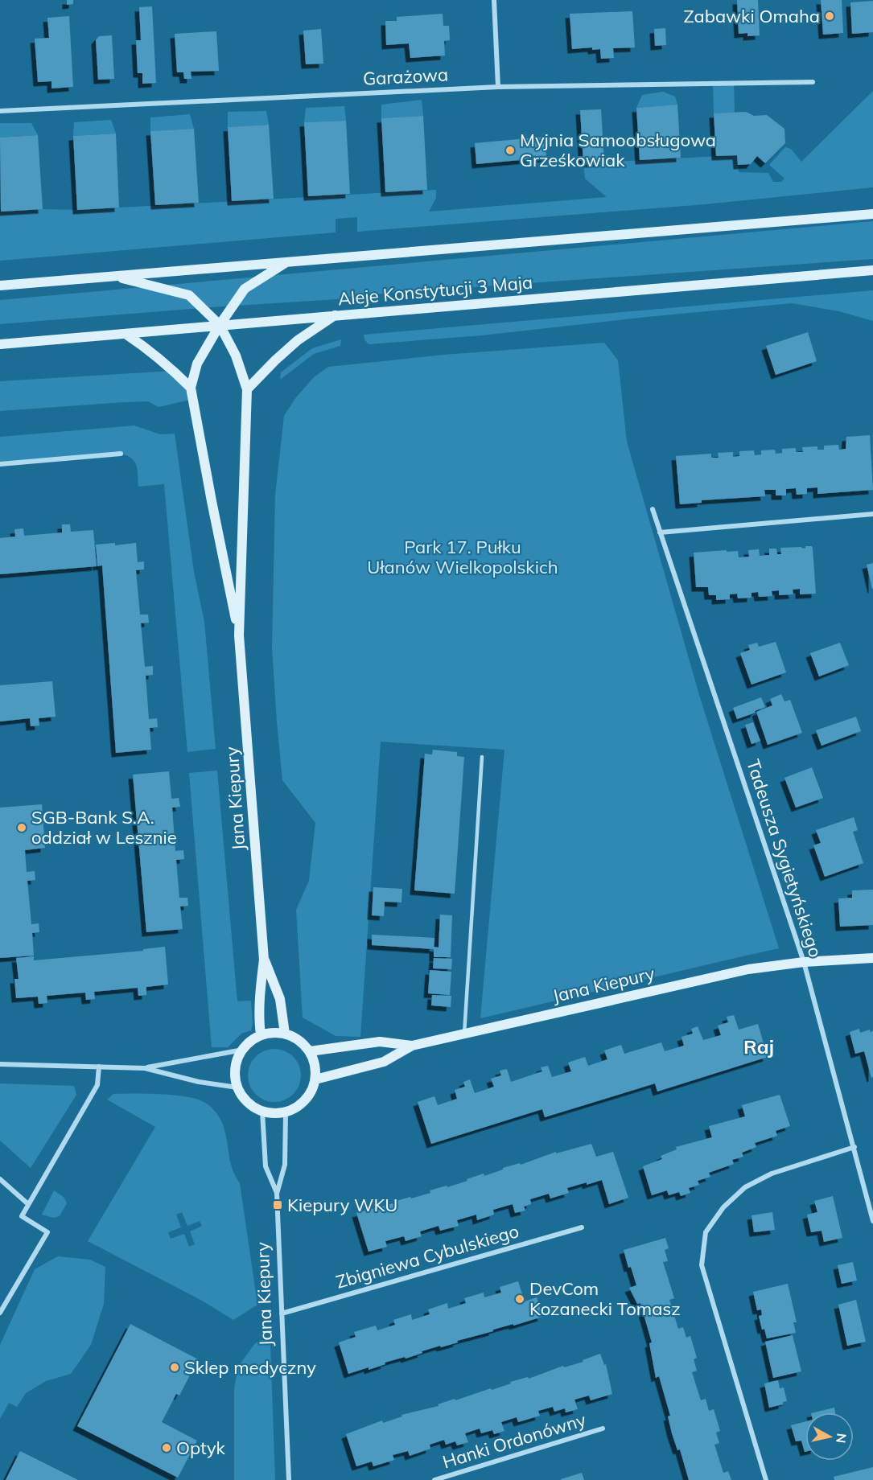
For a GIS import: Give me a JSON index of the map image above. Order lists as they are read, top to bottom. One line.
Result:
{"streets":{"street":["Garażowa","Aleje Konstytucji 3 Maja","Jana Kiepury","Tadeusza Sygietyńskiego","Zbigniewa Cybulskiego","Hanki Ordonówny"]},"crossings":[["Aleje Konstytucji 3 Maja","Jana Kiepury"],["Jana Kiepury","Tadeusza Sygietyńskiego"],["Jana Kiepury","Zbigniewa Cybulskiego"]],"districts":["Raj"],"parks":["Park 17. Pułku Ułanów Wielkopolskich"],"places":{"other":["Zabawki Omaha","Myjnia Samoobsługowa Grześkowiak","SGB-Bank S.A. oddział w Lesznie","DevCom Kozanecki Tomasz","Sklep medyczny","Optyk"],"transit":["Kiepury WKU"]},"north":"right"}
